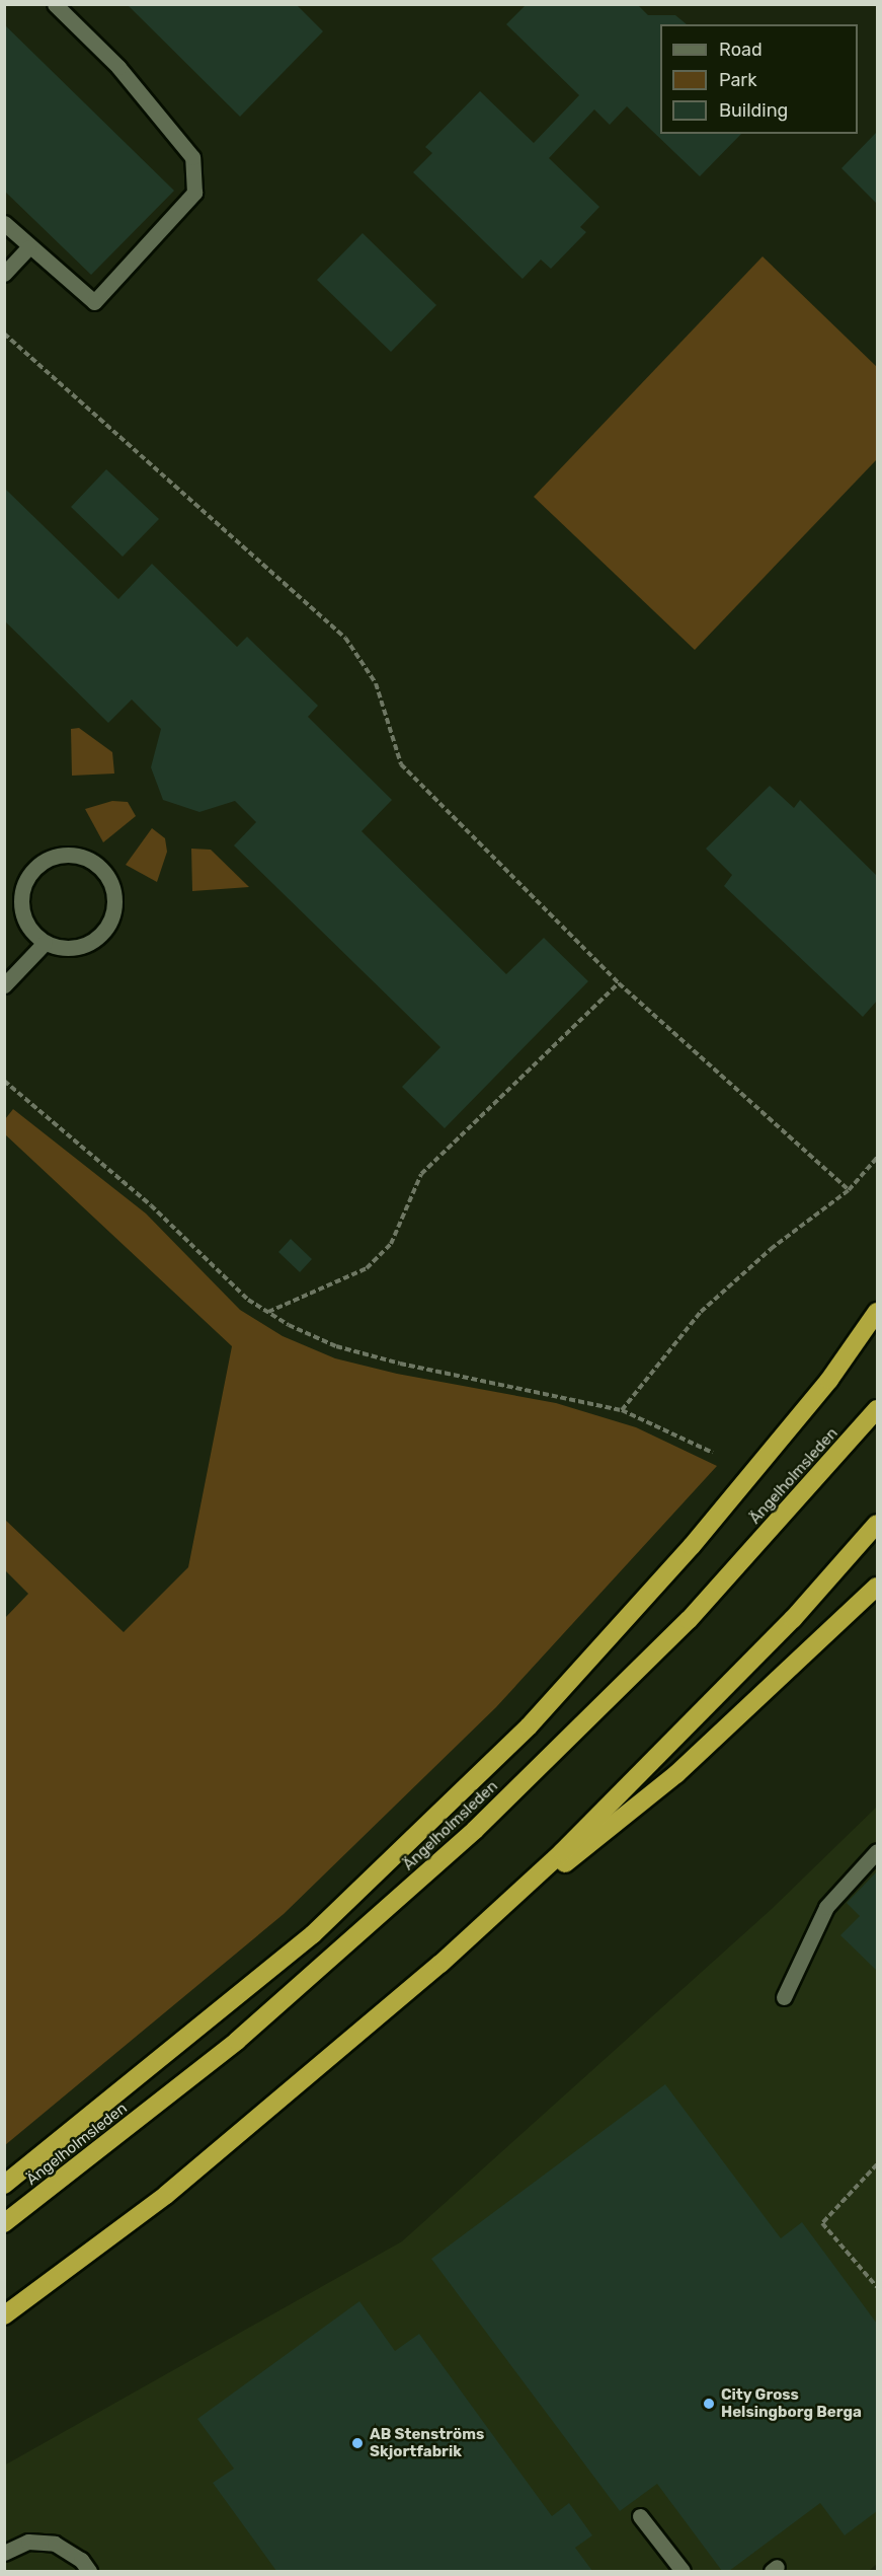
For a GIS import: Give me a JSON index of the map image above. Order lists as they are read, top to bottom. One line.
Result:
{"streets":{"highway":["Ängelholmsleden"]},"places":["City Gross Helsingborg Berga","AB Stenströms Skjortfabrik"],"legend":["Road","Park","Building"]}
